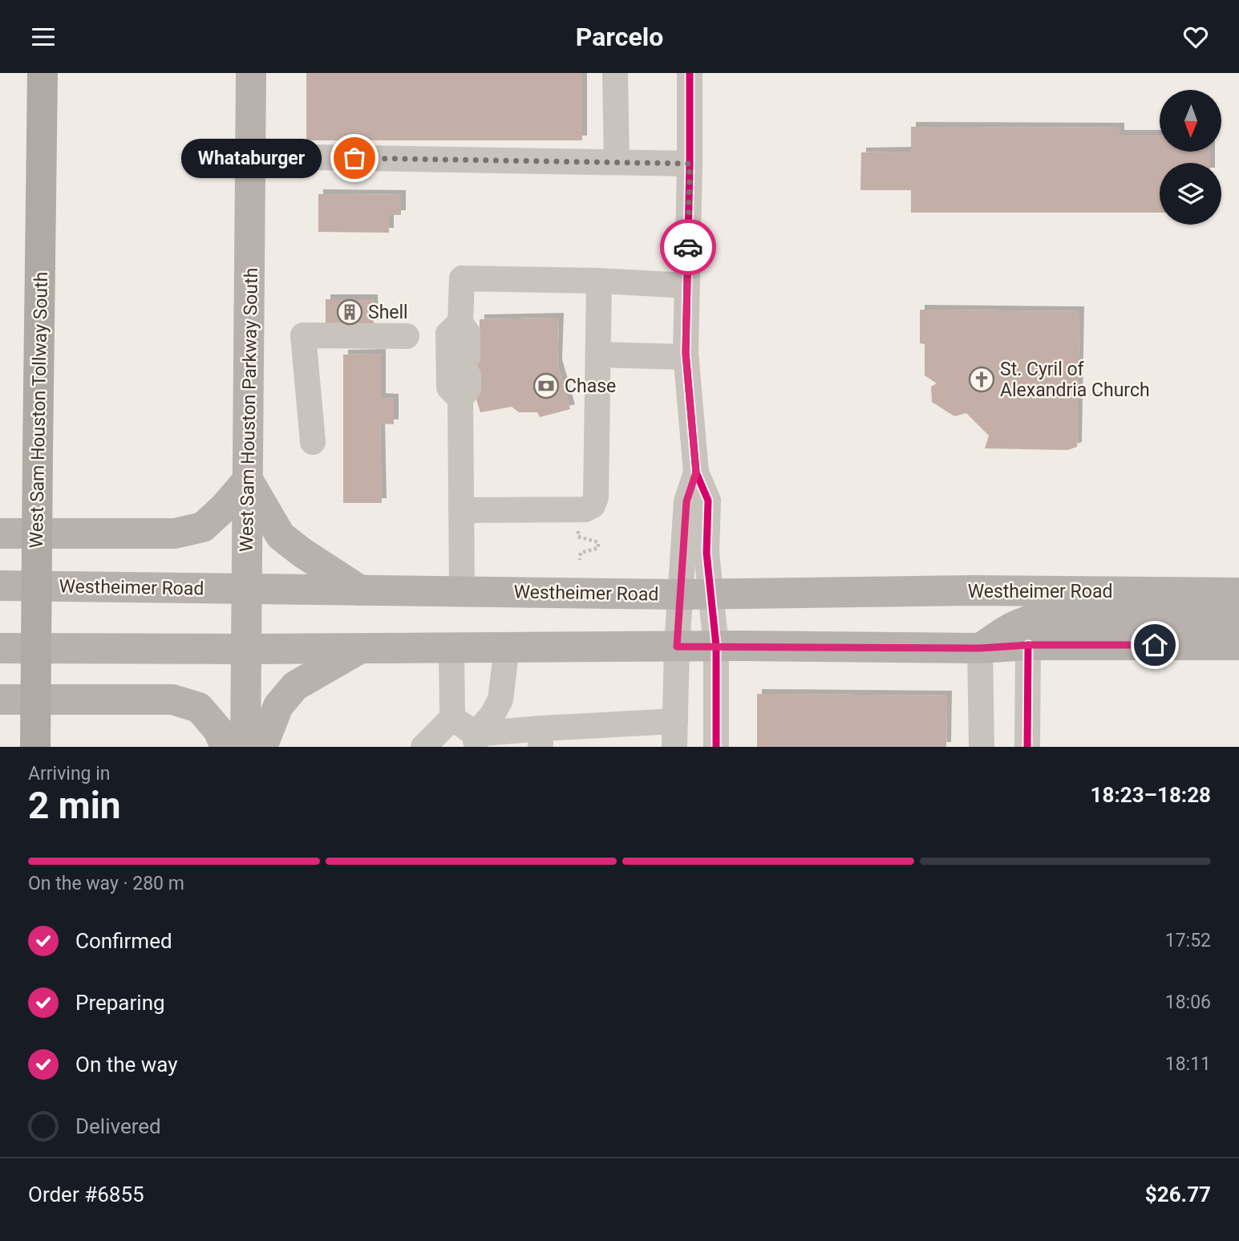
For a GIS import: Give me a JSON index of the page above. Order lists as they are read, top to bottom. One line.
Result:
{"streets":{"highway":["West Sam Houston Tollway South"],"main road":["West Sam Houston Parkway South","Westheimer Road"]},"crossings":[["West Sam Houston Parkway South","Westheimer Road"]],"places":{"other":["Whataburger"],"building":["Shell"],"church":["St. Cyril of Alexandria Church"],"bank":["Chase"]},"north":"bottom","page":{"header":"Parcelo","bubble":"Whataburger","heading":["2 min","Arriving in","18:23–18:28"],"panel":["Order #6855","$26.77"],"bar":"On the way · 280 m","list":[["Confirmed","17:52"],["Preparing","18:06"],["On the way","18:11"],"Delivered"]}}
